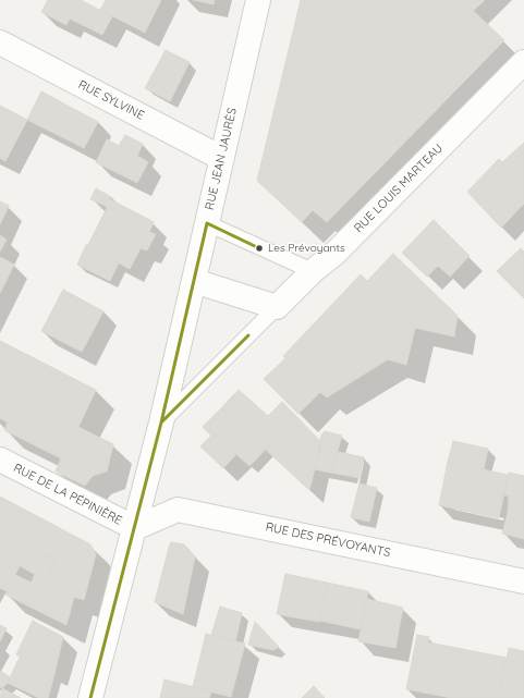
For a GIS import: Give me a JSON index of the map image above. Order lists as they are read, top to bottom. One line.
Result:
{"streets":{"street":["RUE SYLVINE","RUE JEAN JAURÈS","RUE LOUIS MARTEAU","RUE DE LA PÉPINIÈRE","RUE DES PRÉVOYANTS"]},"crossings":[["RUE SYLVINE","RUE JEAN JAURÈS"],["RUE JEAN JAURÈS","RUE DE LA PÉPINIÈRE"],["RUE JEAN JAURÈS","RUE DES PRÉVOYANTS"],["RUE DE LA PÉPINIÈRE","RUE DES PRÉVOYANTS"]],"places":["Les Prévoyants"]}
